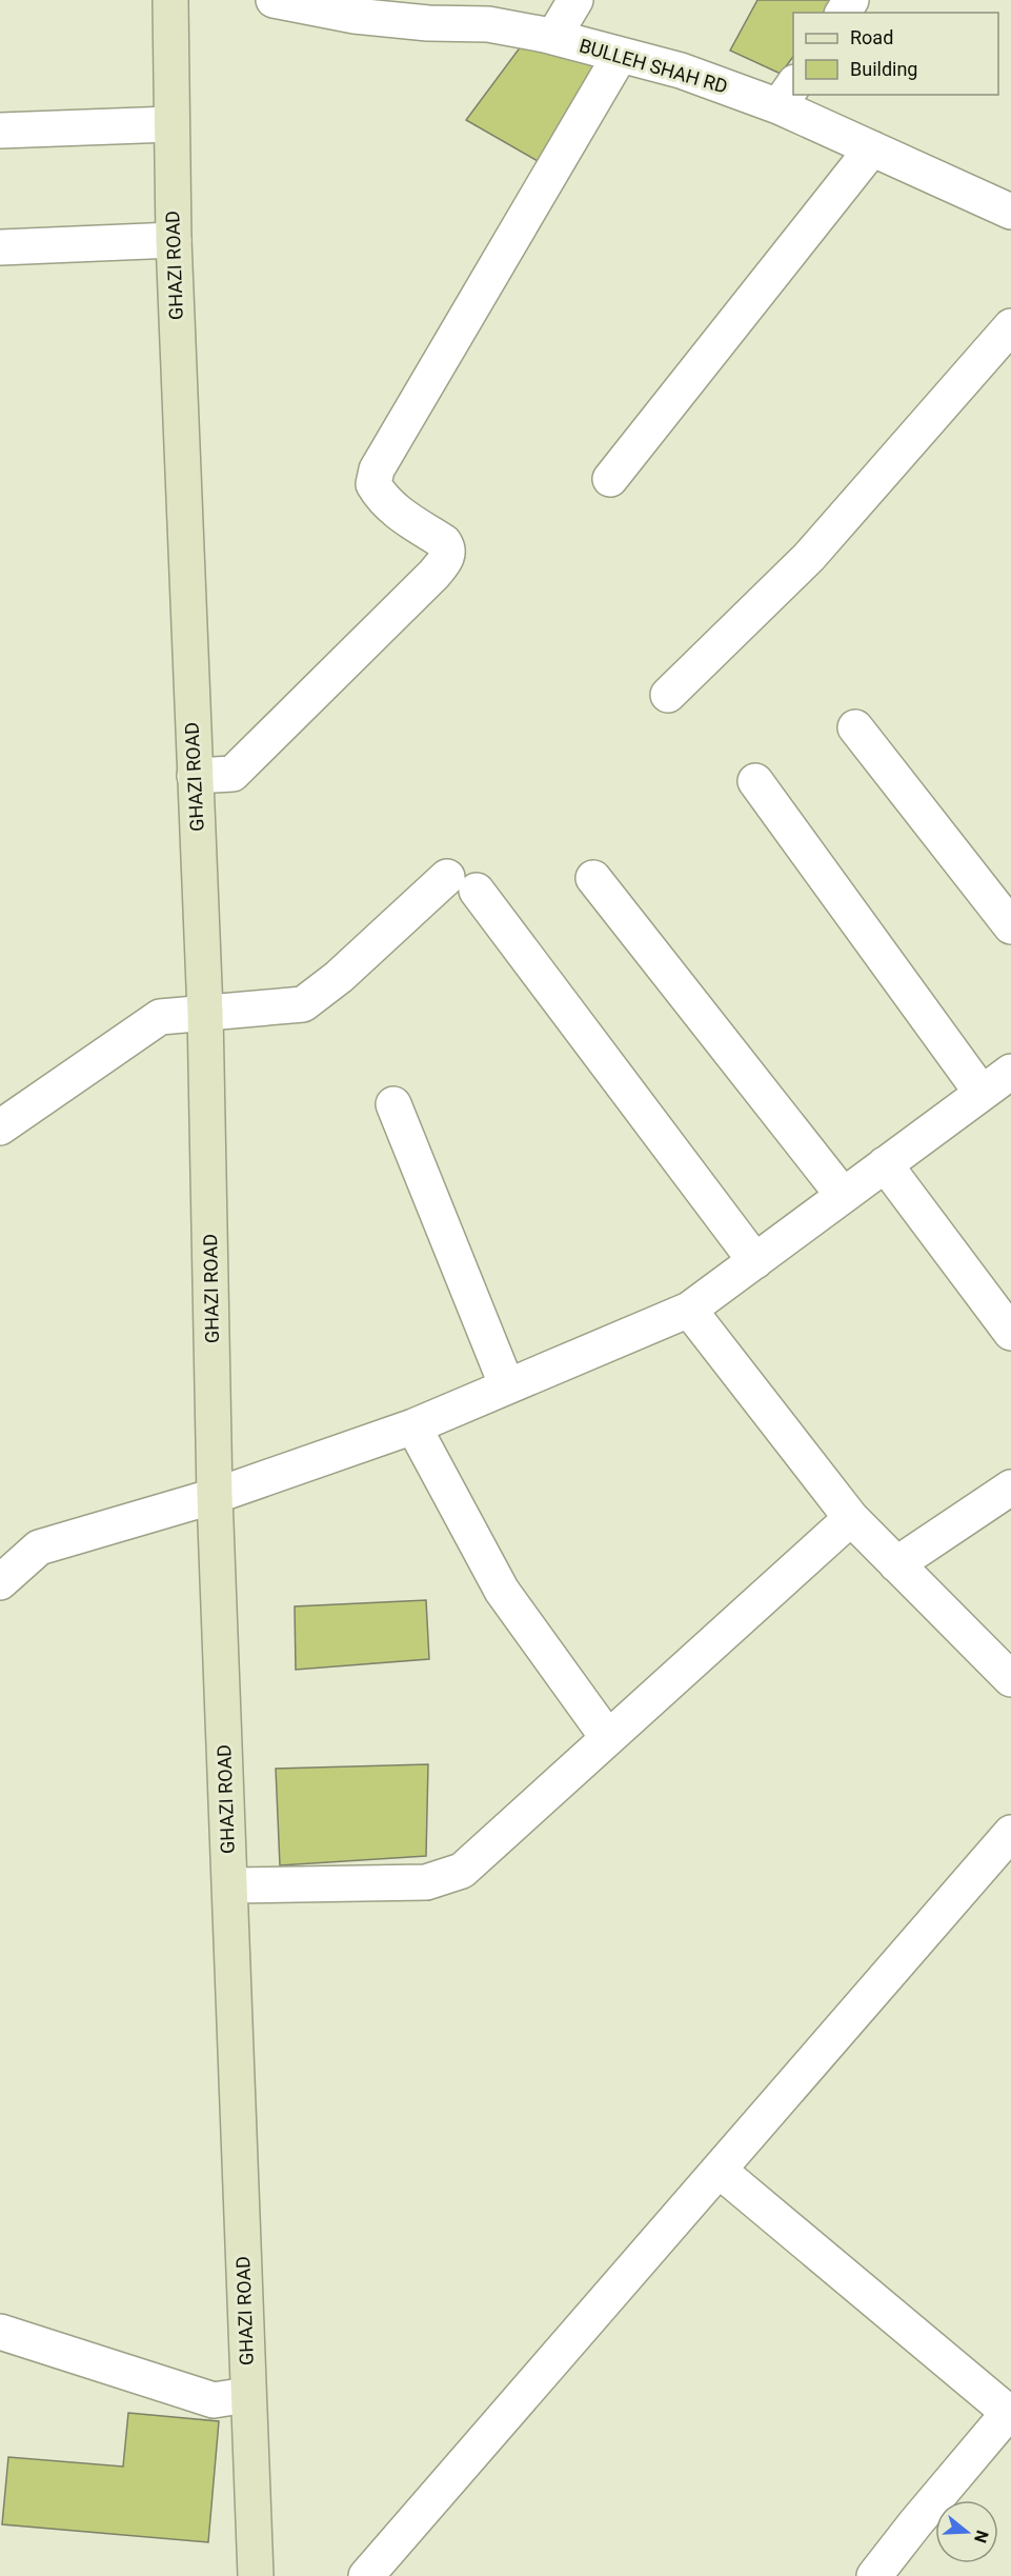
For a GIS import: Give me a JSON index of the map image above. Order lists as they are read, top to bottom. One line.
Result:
{"streets":{"main road":["GHAZI ROAD"],"street":["BULLEH SHAH RD"]},"legend":["Road","Building"],"north":"right"}
